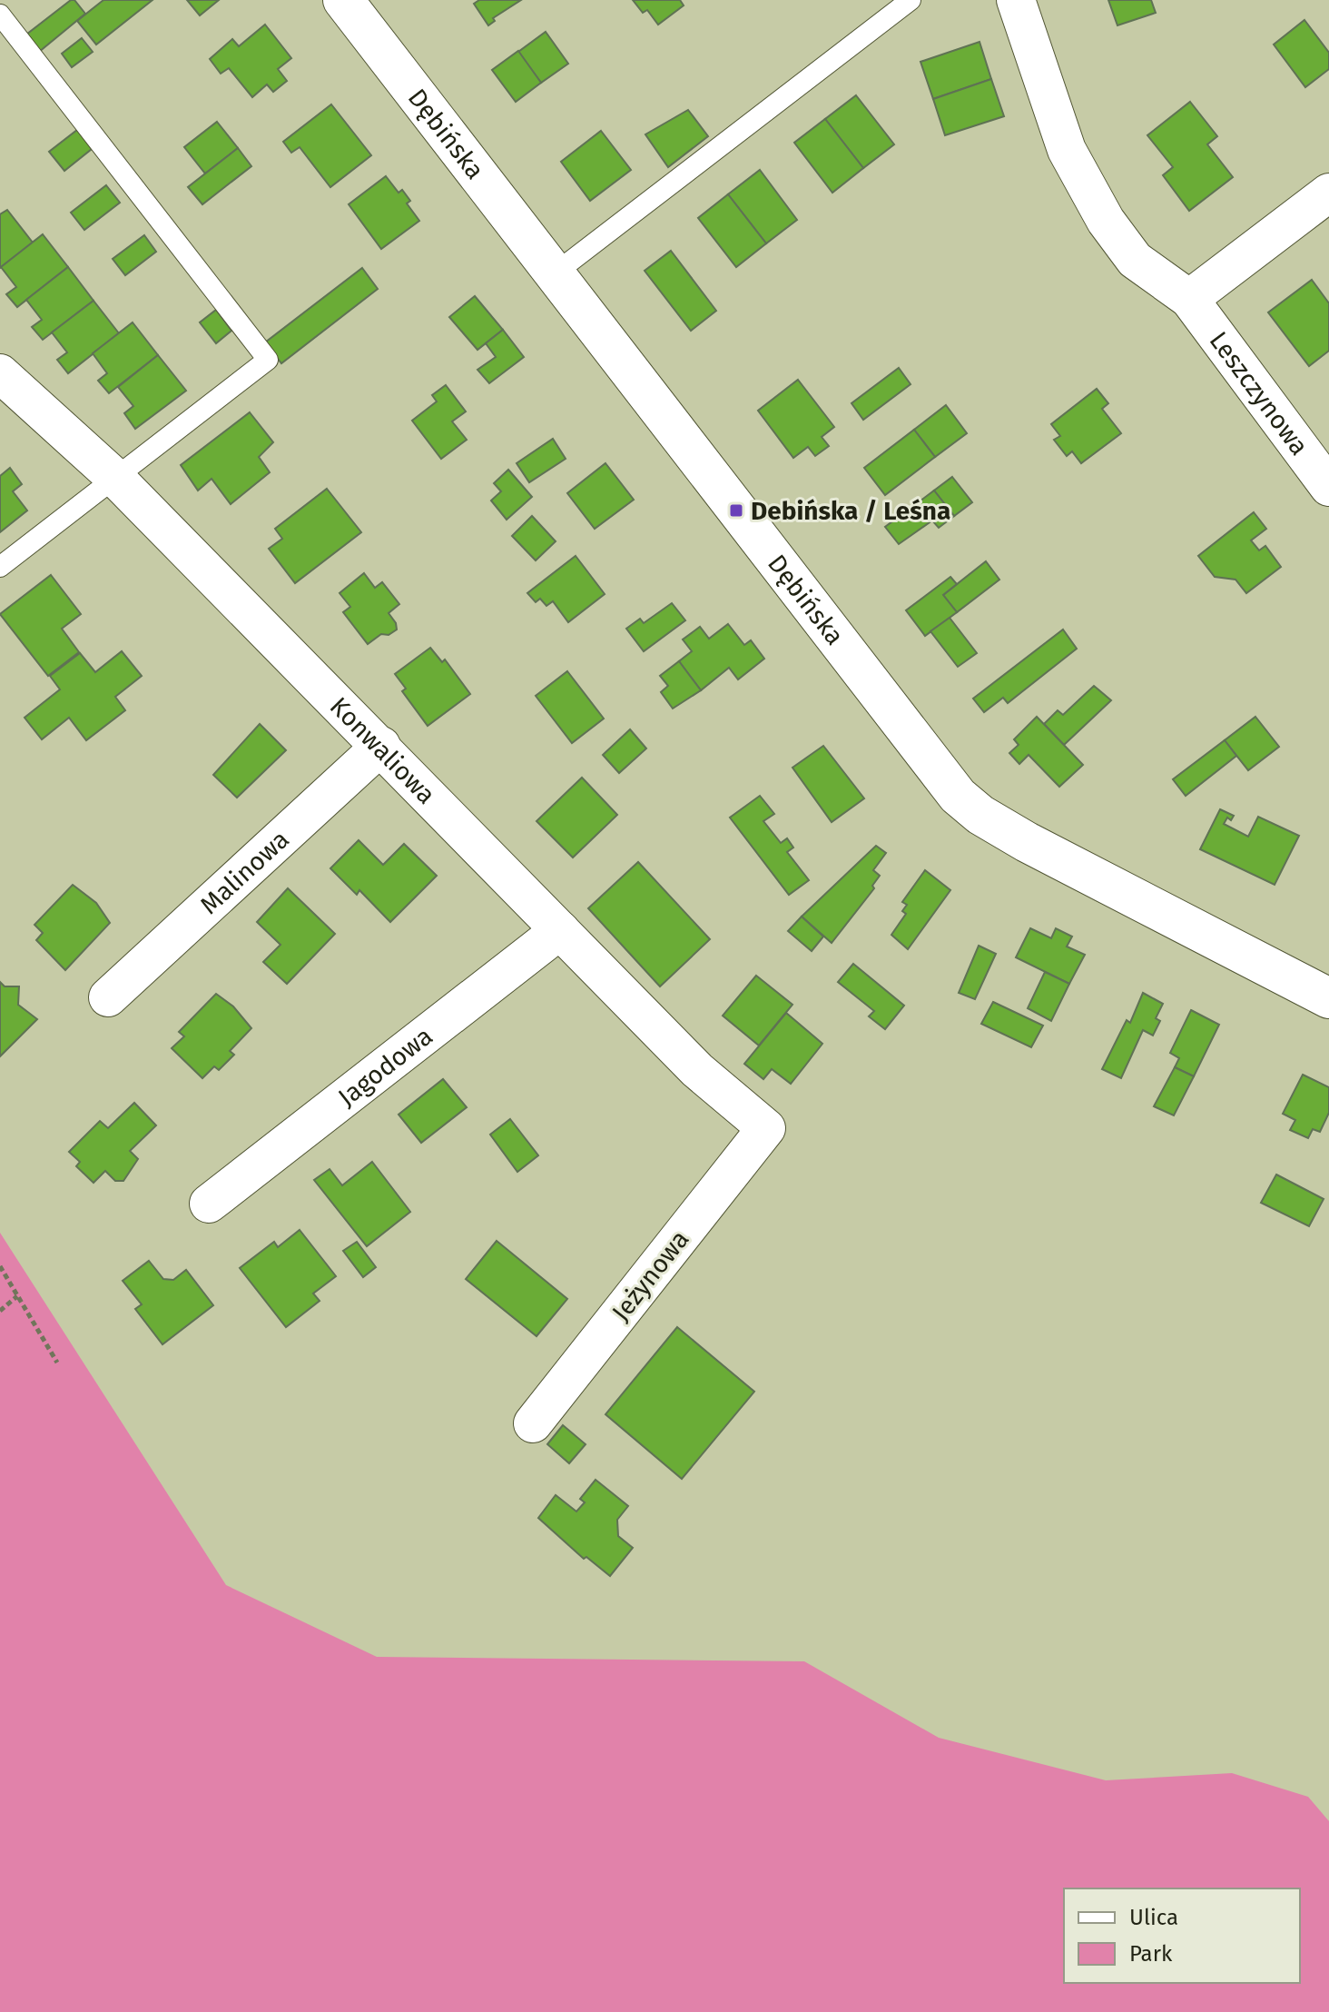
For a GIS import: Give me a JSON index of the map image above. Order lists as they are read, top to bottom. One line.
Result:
{"streets":{"street":["Dębińska","Leszczynowa","Konwaliowa","Malinowa","Jagodowa","Jeżynowa"]},"crossings":[["Konwaliowa","Malinowa"],["Konwaliowa","Jagodowa"],["Konwaliowa","Jeżynowa"]],"places":{"transit":["Debińska / Leśna"]},"legend":["Ulica","Park"]}
